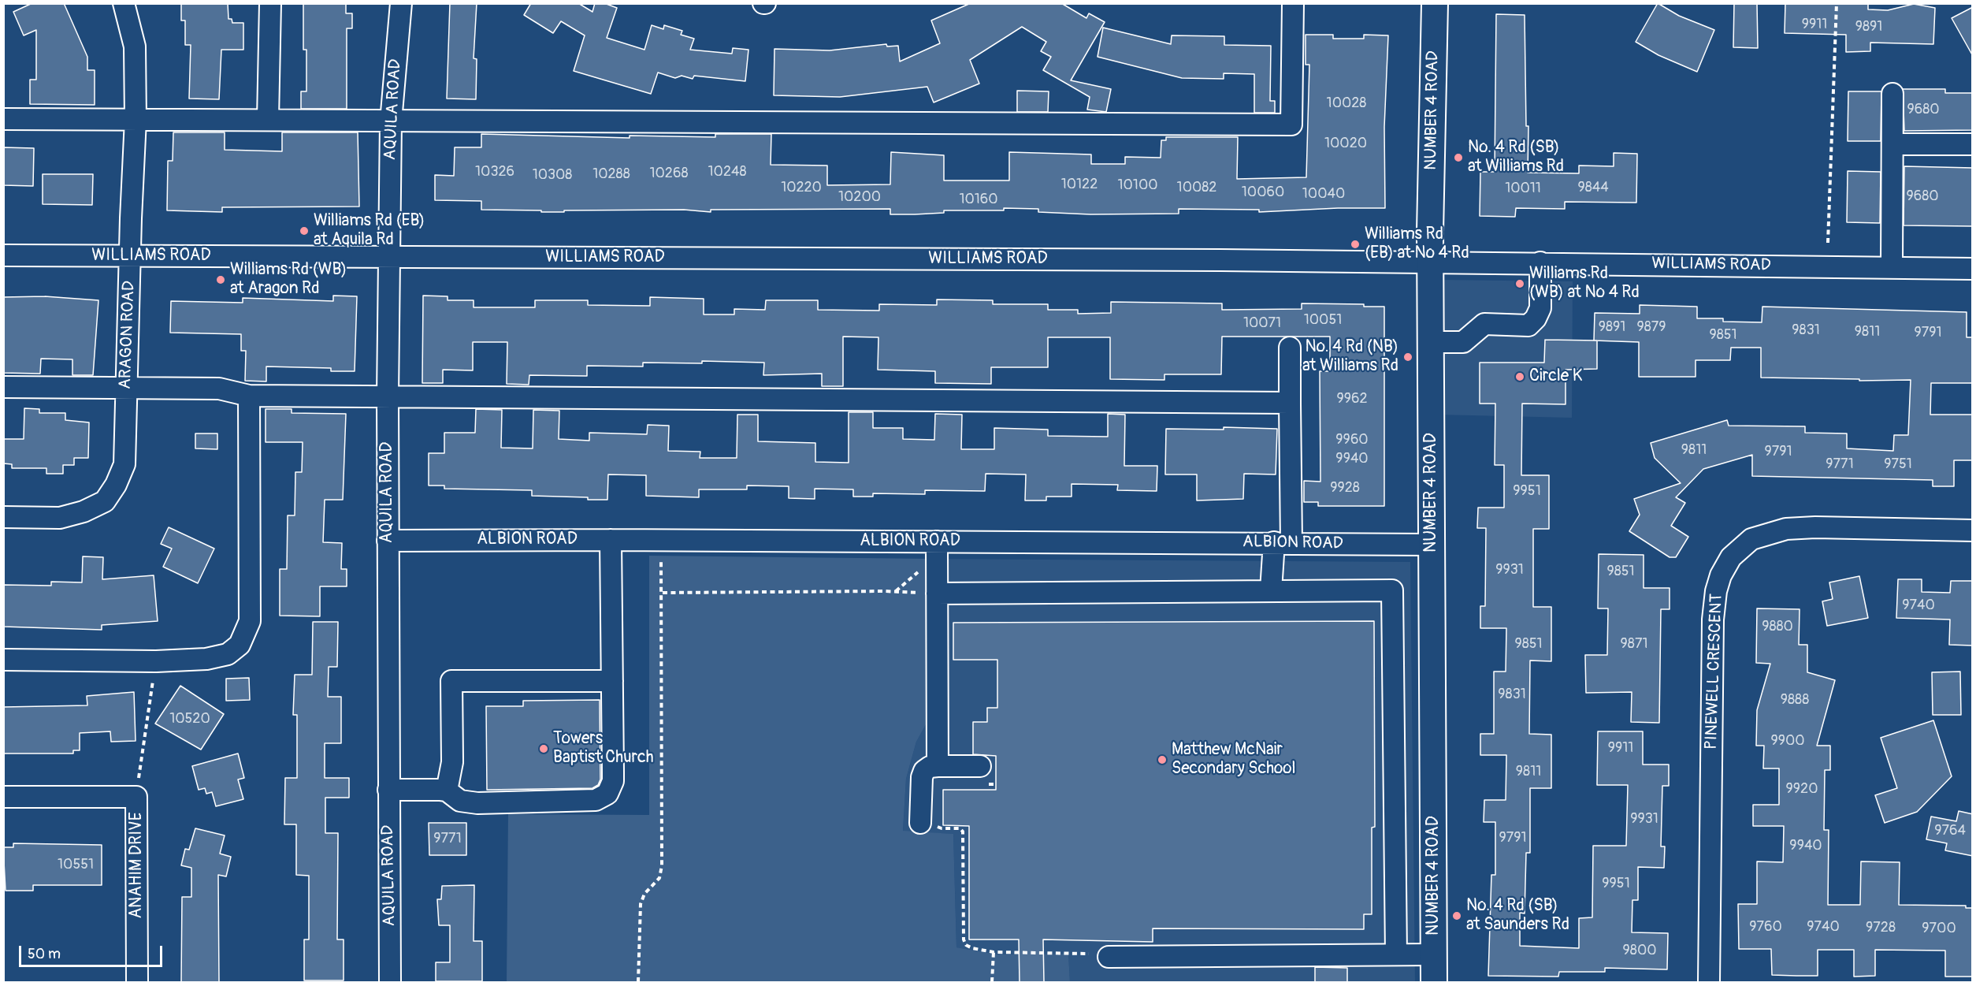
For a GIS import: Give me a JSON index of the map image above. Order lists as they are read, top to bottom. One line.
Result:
{"streets":{"main road":["NUMBER 4 ROAD"],"street":["AQUILA ROAD","WILLIAMS ROAD","ARAGON ROAD","ALBION ROAD","PINEWELL CRESCENT","ANAHIM DRIVE"]},"crossings":[["AQUILA ROAD","WILLIAMS ROAD"],["AQUILA ROAD","ALBION ROAD"],["NUMBER 4 ROAD","WILLIAMS ROAD"],["NUMBER 4 ROAD","ALBION ROAD"],["WILLIAMS ROAD","ARAGON ROAD"]],"places":["No. 4 Rd (SB) at Williams Rd","Williams Rd (EB) at Aquila Rd","Williams Rd (EB) at No 4 Rd","Williams Rd (WB) at Aragon Rd","Williams Rd (WB) at No 4 Rd","No. 4 Rd (NB) at Williams Rd","Circle K","Towers Baptist Church","Matthew McNair Secondary School","No. 4 Rd (SB) at Saunders Rd"],"house_numbers":["9911","9891","10028","9680","10020","10326","10248","10268","10288","10308","10122","10100","10220","10082","9844","10011","10060","10040","9680","10200","10160","10051","10071","9891","9879","9831","9811","9791","9851","9962","9960","9811","9791","9940","9771","9751","9928","9951","9931","9851","9740","9880","9851","9871","9831","9888","10520","9900","9911","9811","9920","9931","9764","9791","9771","9940","10551","9951","9760","9740","9728","9700","9800"],"scale_bar":"50 m"}
